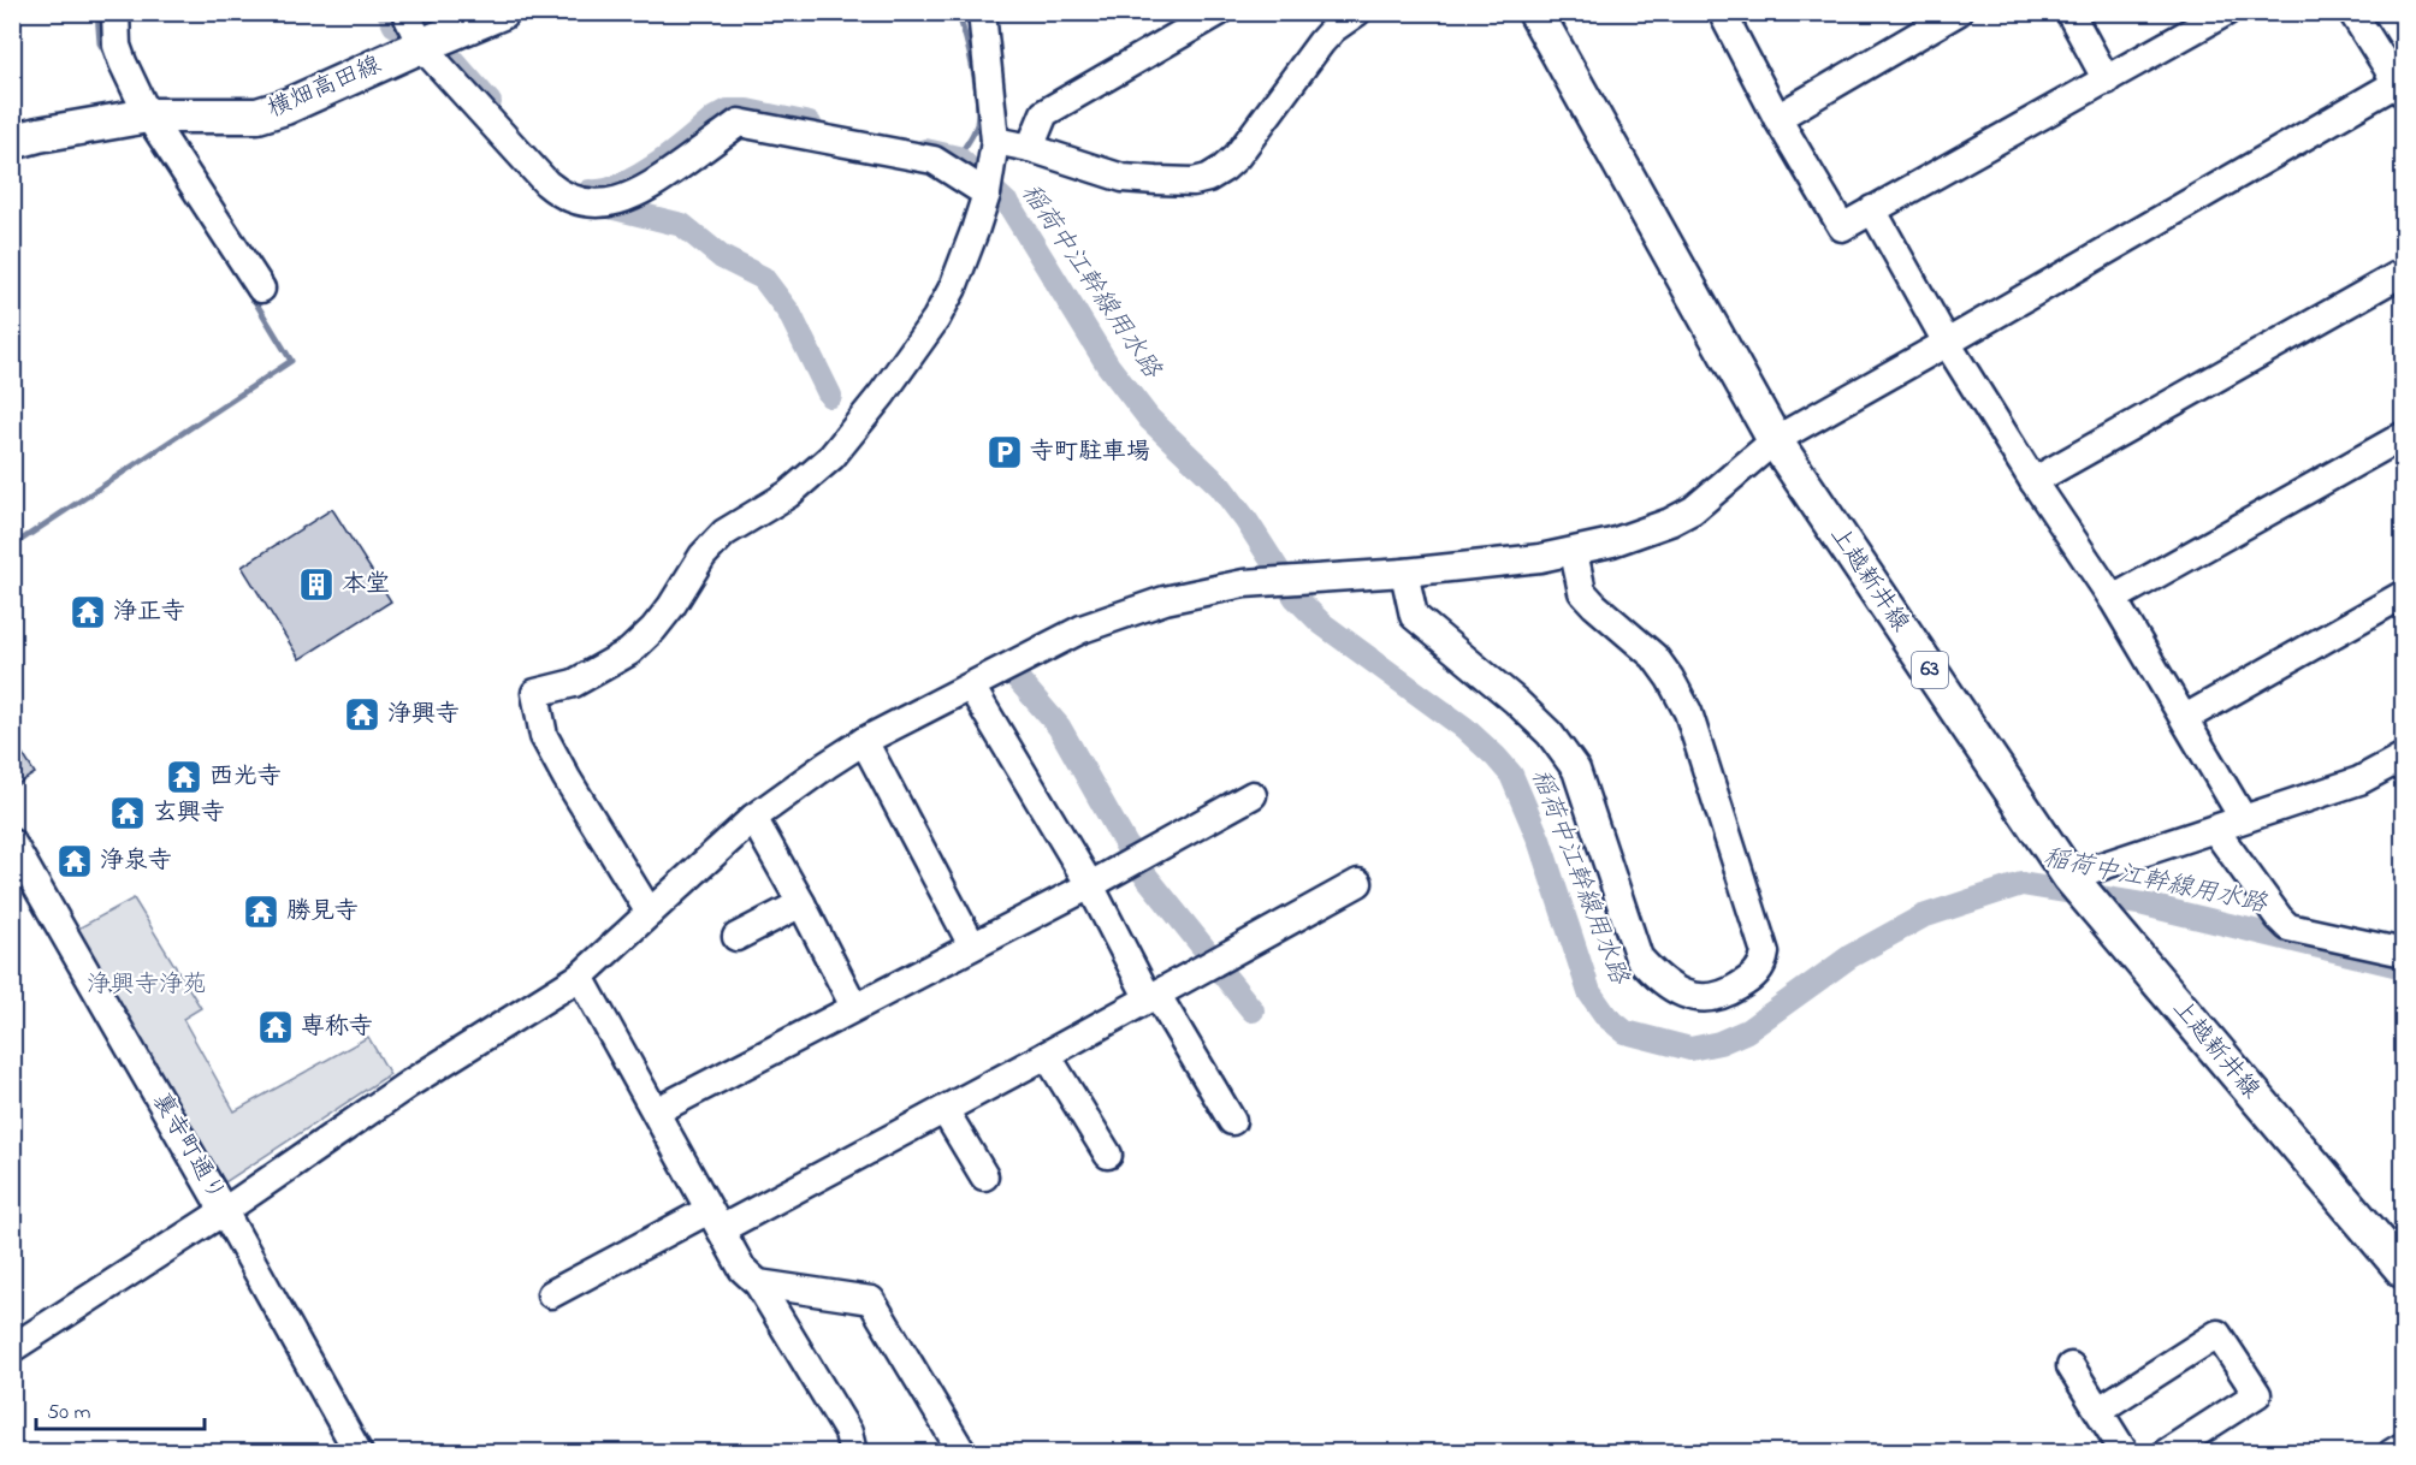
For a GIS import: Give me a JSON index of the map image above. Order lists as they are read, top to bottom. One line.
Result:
{"streets":{"main road":["横畑高田線","上越新井線","63"],"street":["裏寺町通り"]},"water":["稲荷中江幹線用水路"],"parks":["浄興寺浄苑"],"places":{"parking":["寺町駐車場"],"building":["本堂"],"temple":["浄正寺","浄興寺","西光寺","玄興寺","浄泉寺","勝見寺","専称寺"]},"scale_bar":"50 m"}
